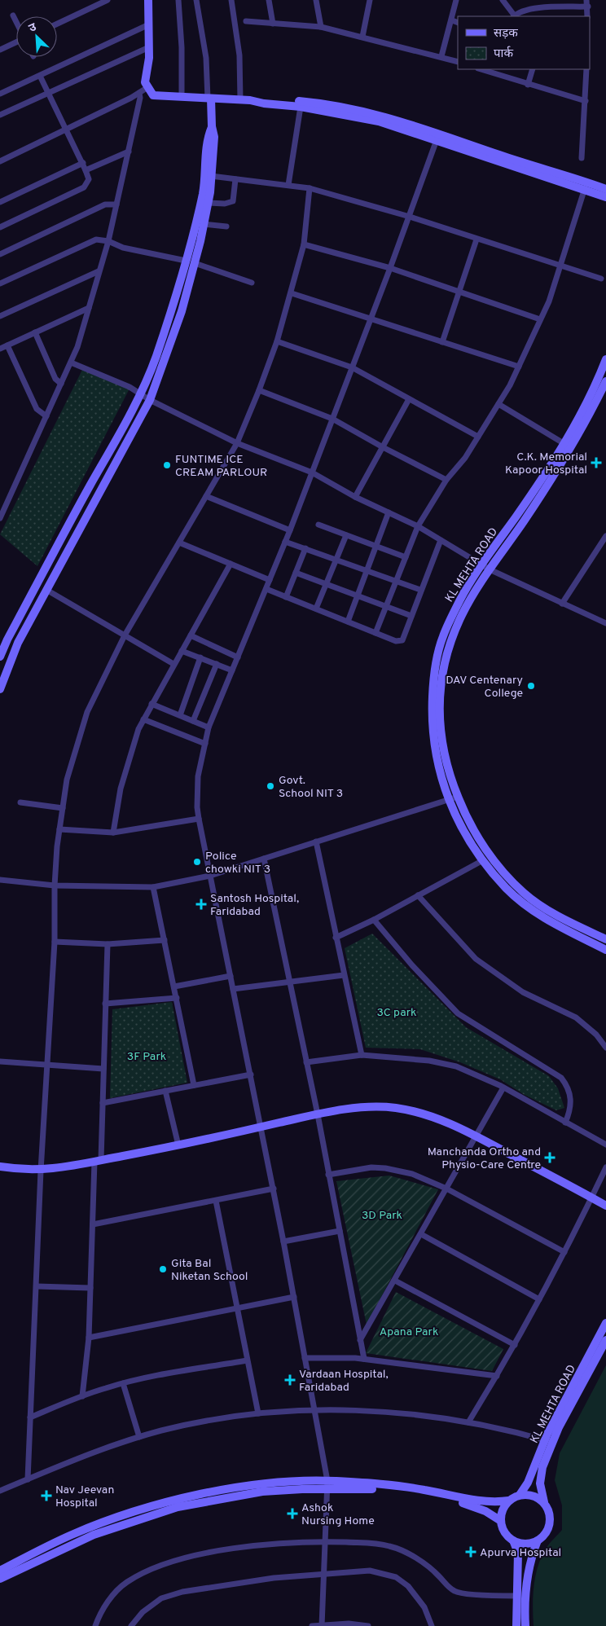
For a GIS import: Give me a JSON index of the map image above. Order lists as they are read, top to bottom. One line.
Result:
{"streets":{"street":["KL MEHTA ROAD"]},"parks":["3C park","3F Park","3D Park","Apana Park"],"places":{"health":["C.K. Memorial Kapoor Hospital","Santosh Hospital, Faridabad","Manchanda Ortho and Physio-Care Centre","Vardaan Hospital, Faridabad","Nav Jeevan Hospital","Ashok Nursing Home","Apurva Hospital"],"other":["FUNTIME ICE CREAM PARLOUR","DAV Centenary College","Govt. School NIT 3","Police chowki NIT 3","Gita Bal Niketan School"]},"legend":["सड़क","पार्क"],"north":"top left"}
